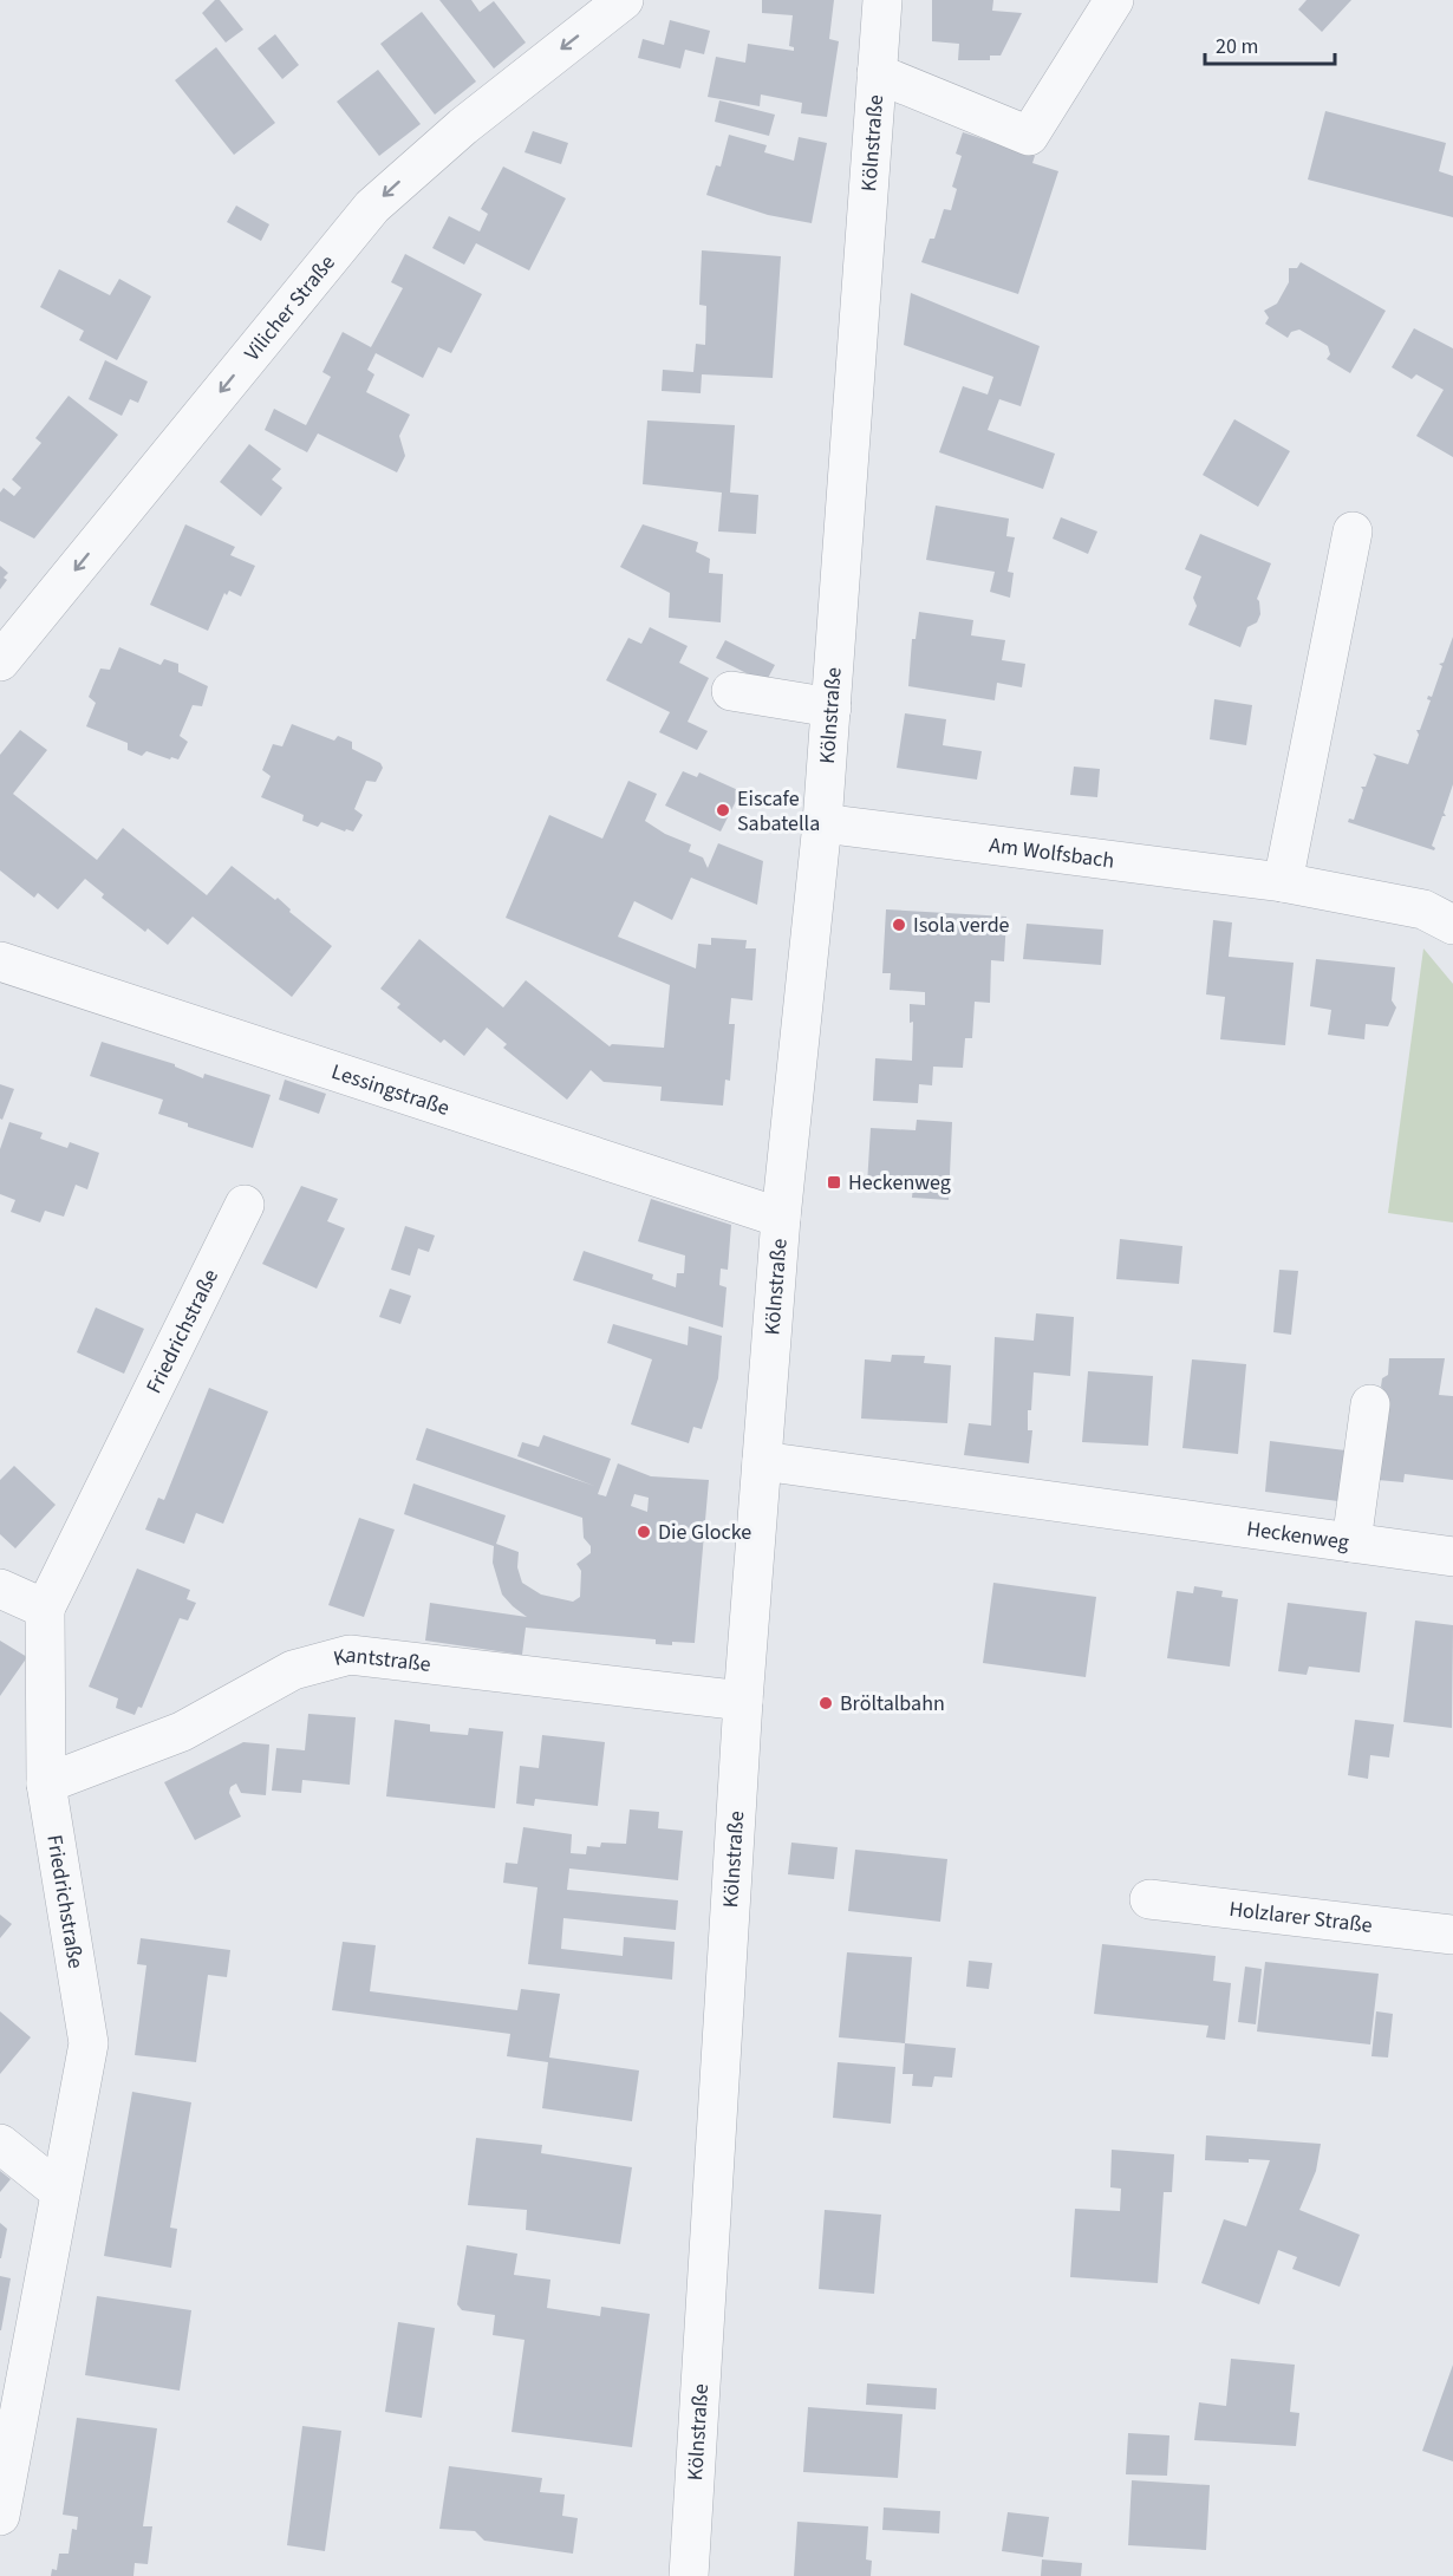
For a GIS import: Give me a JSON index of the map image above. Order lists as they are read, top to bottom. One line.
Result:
{"streets":{"street":["Kölnstraße","Vilicher Straße","Am Wolfsbach","Lessingstraße","Friedrichstraße","Heckenweg","Kantstraße","Holzlarer Straße"]},"crossings":[["Kölnstraße","Am Wolfsbach"],["Kölnstraße","Lessingstraße"],["Kölnstraße","Heckenweg"],["Kölnstraße","Kantstraße"],["Friedrichstraße","Kantstraße"]],"one_way":["Vilicher Straße"],"places":{"other":["Eiscafe Sabatella","Isola verde","Die Glocke","Bröltalbahn"],"transit":["Heckenweg"]},"scale_bar":"20 m"}
